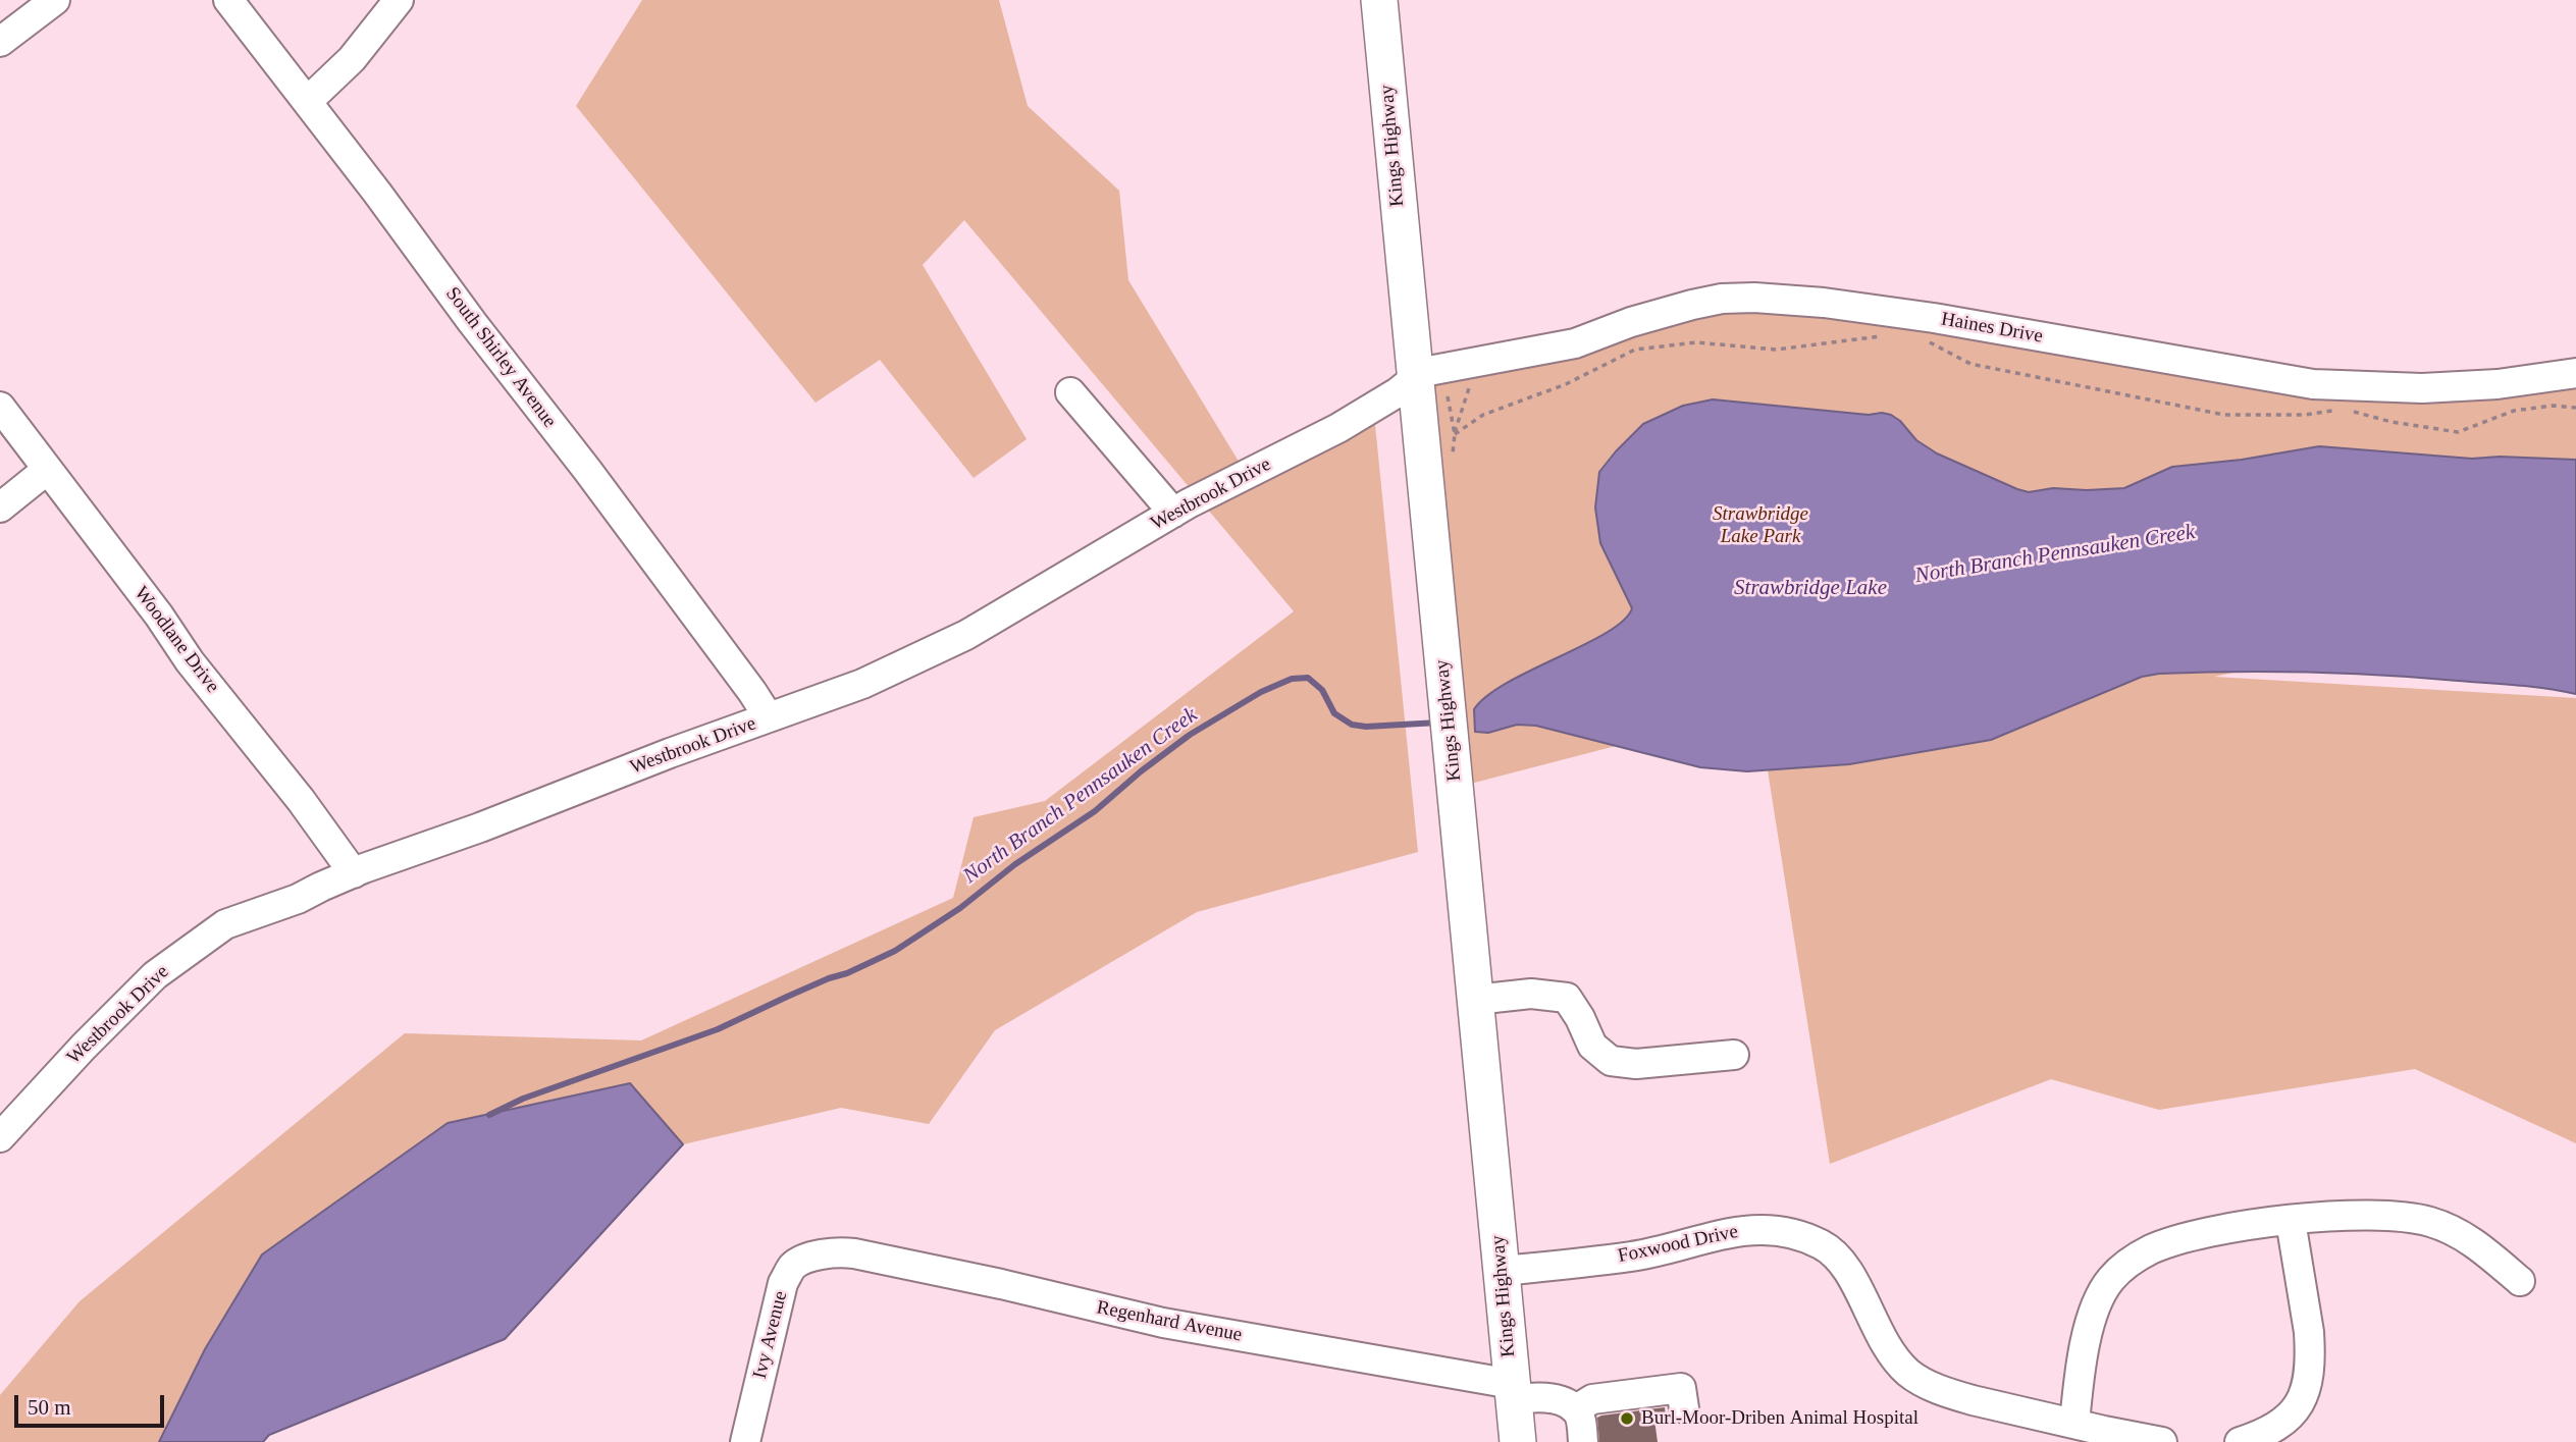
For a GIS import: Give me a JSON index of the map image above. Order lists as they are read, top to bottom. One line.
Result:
{"streets":{"main road":["Kings Highway"],"street":["Haines Drive","South Shirley Avenue","Westbrook Drive","Woodlane Drive","Foxwood Drive","Regenhard Avenue","Ivy Avenue"]},"crossings":[["Kings Highway","Haines Drive"],["Kings Highway","Westbrook Drive"],["Kings Highway","Foxwood Drive"],["Kings Highway","Regenhard Avenue"],["Haines Drive","Westbrook Drive"],["South Shirley Avenue","Westbrook Drive"],["Westbrook Drive","Woodlane Drive"],["Regenhard Avenue","Ivy Avenue"]],"water":["North Branch Pennsauken Creek","Strawbridge Lake"],"parks":["Strawbridge Lake Park"],"places":["Burl-Moor-Driben Animal Hospital"],"scale_bar":"50 m"}
